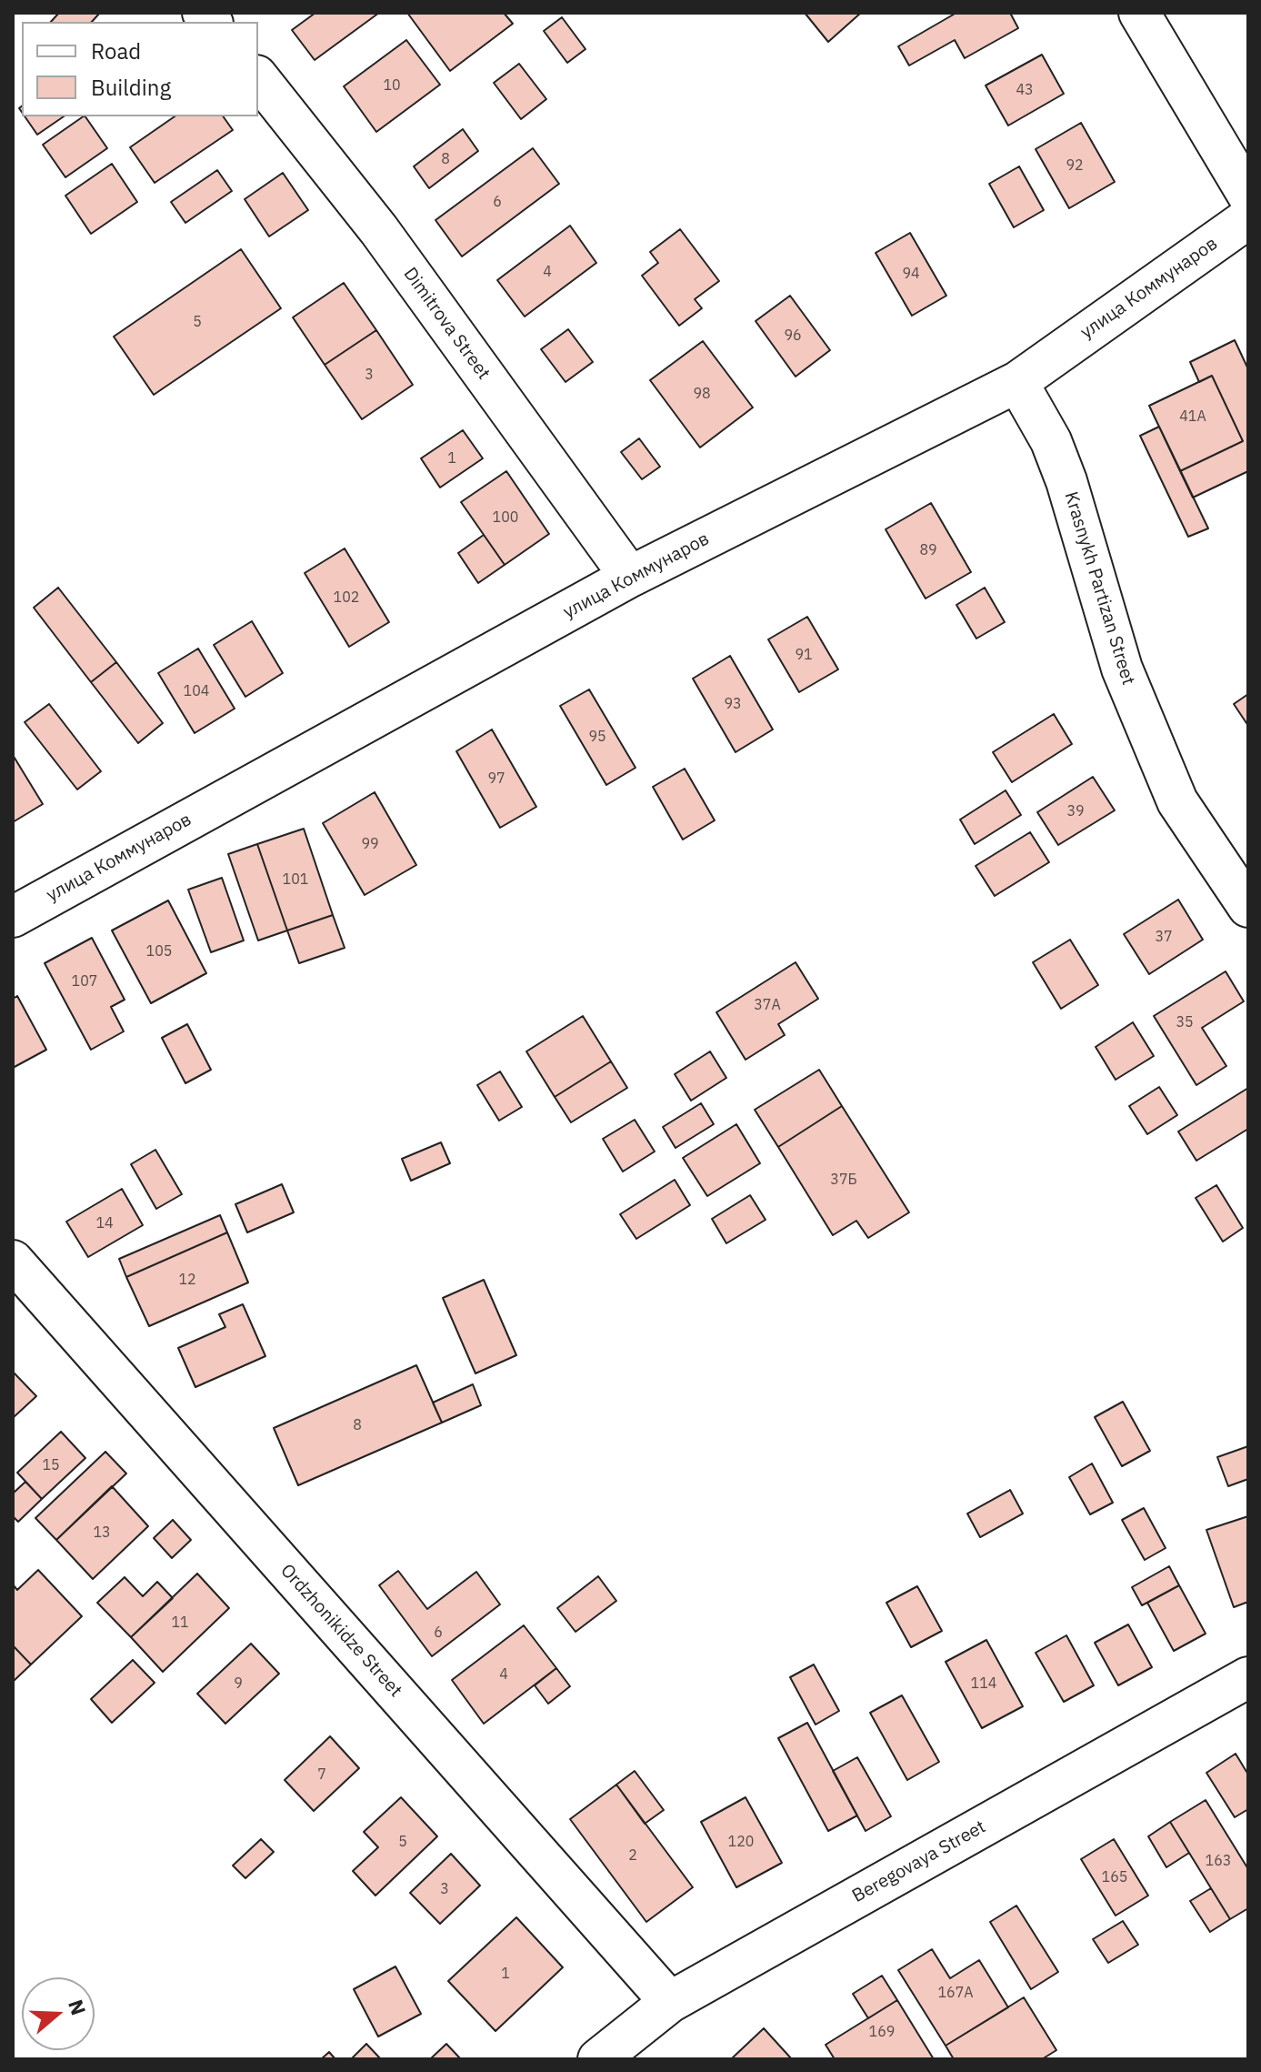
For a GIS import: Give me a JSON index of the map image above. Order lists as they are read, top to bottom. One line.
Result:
{"streets":{"street":["улица Коммунаров","Dimitrova Street","Krasnykh Partizan Street","Ordzhonikidze Street","Beregovaya Street"]},"crossings":[["улица Коммунаров","Dimitrova Street"],["улица Коммунаров","Krasnykh Partizan Street"],["Ordzhonikidze Street","Beregovaya Street"]],"house_numbers":["10","43","8","92","6","4","94","5","96","3","98","41А","1","100","89","102","91","104","93","95","97","39","99","101","37","105","107","37А","35","37Б","14","12","8","15","13","11","6","4","9","114","7","5","120","2","163","165","3","1","167А","169"],"legend":["Road","Building"],"north":"right"}
